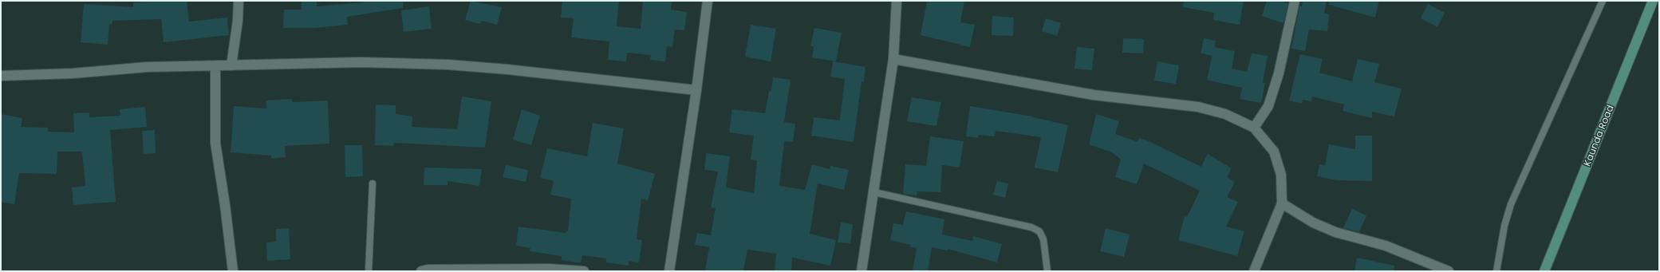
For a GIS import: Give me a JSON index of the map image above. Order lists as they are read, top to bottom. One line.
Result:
{"streets":{"main road":["Kaunda Road"]}}
